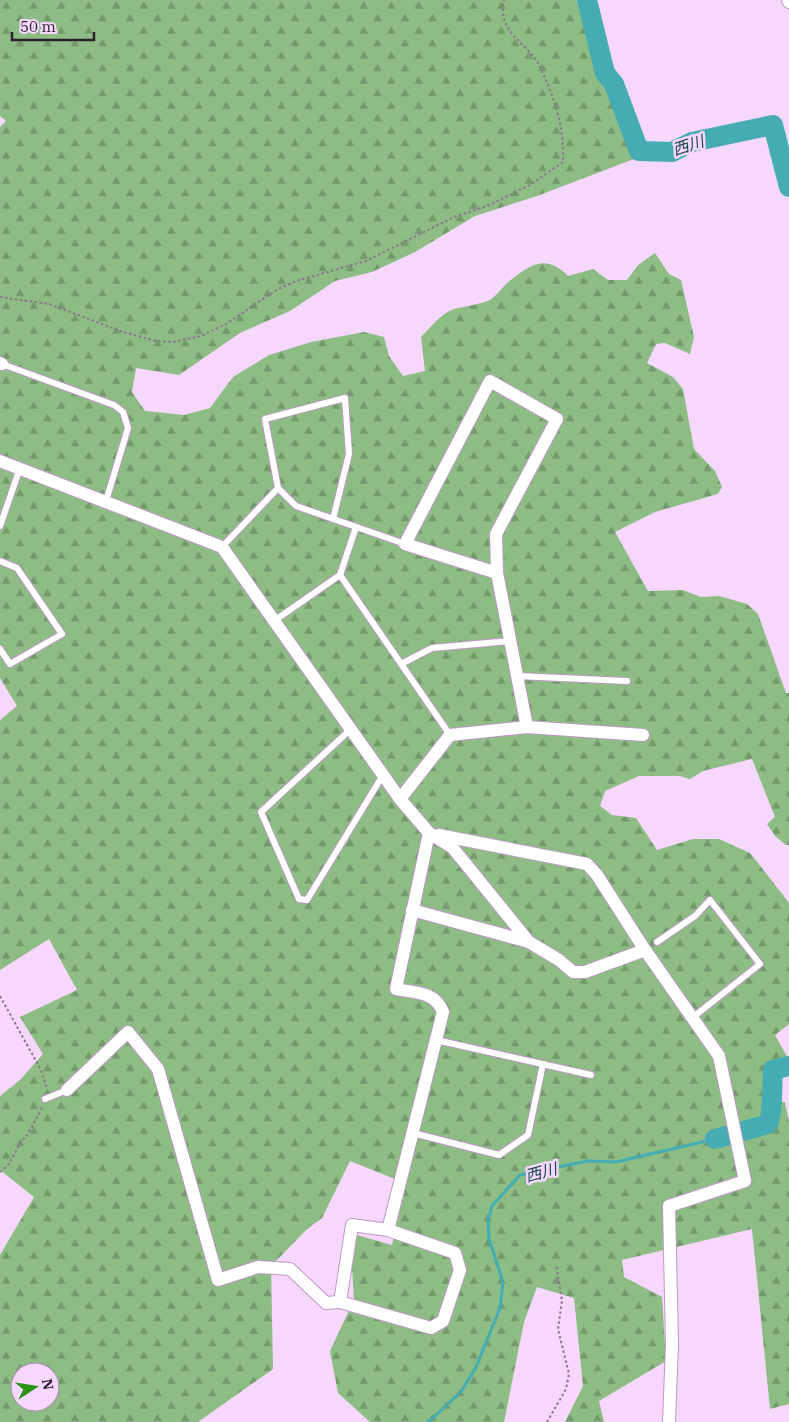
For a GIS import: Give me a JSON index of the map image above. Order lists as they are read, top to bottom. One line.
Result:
{"water":["西川"],"scale_bar":"50 m","north":"right"}
